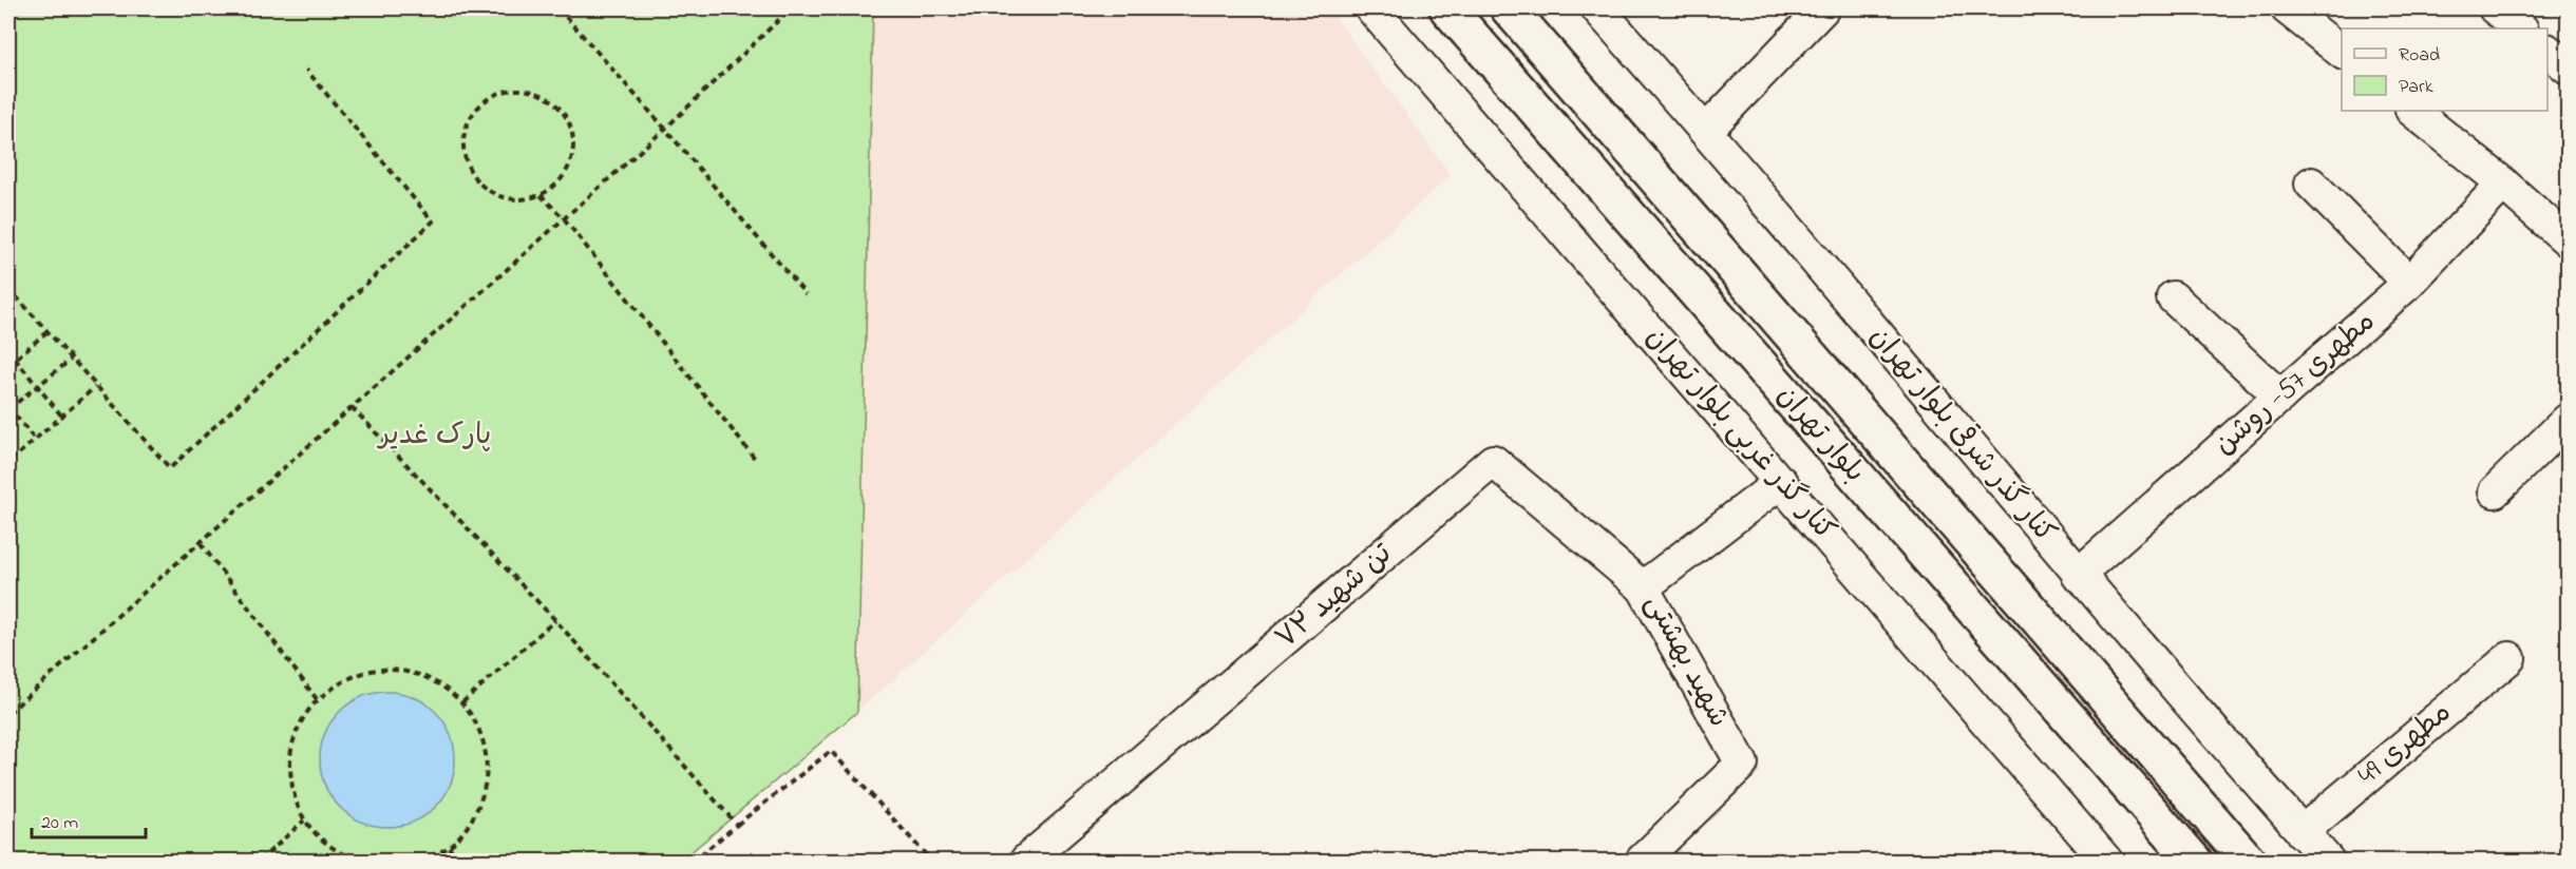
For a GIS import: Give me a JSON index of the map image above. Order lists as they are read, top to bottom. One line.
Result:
{"streets":{"main road":["بلوار تهران"],"street":["مطهری 57- روشن","کنار گذر غربی بلوار تهران","کنار گذر شرقی بلوار تهران","۷۲ تن شهید","شهید بهشتی","مطهری 49"]},"crossings":[["مطهری 57- روشن","کنار گذر شرقی بلوار تهران"],["کنار گذر غربی بلوار تهران","شهید بهشتی"],["کنار گذر شرقی بلوار تهران","مطهری 49"],["۷۲ تن شهید","شهید بهشتی"]],"parks":["پارک غدیر"],"legend":["Road","Park"],"scale_bar":"20 m"}
